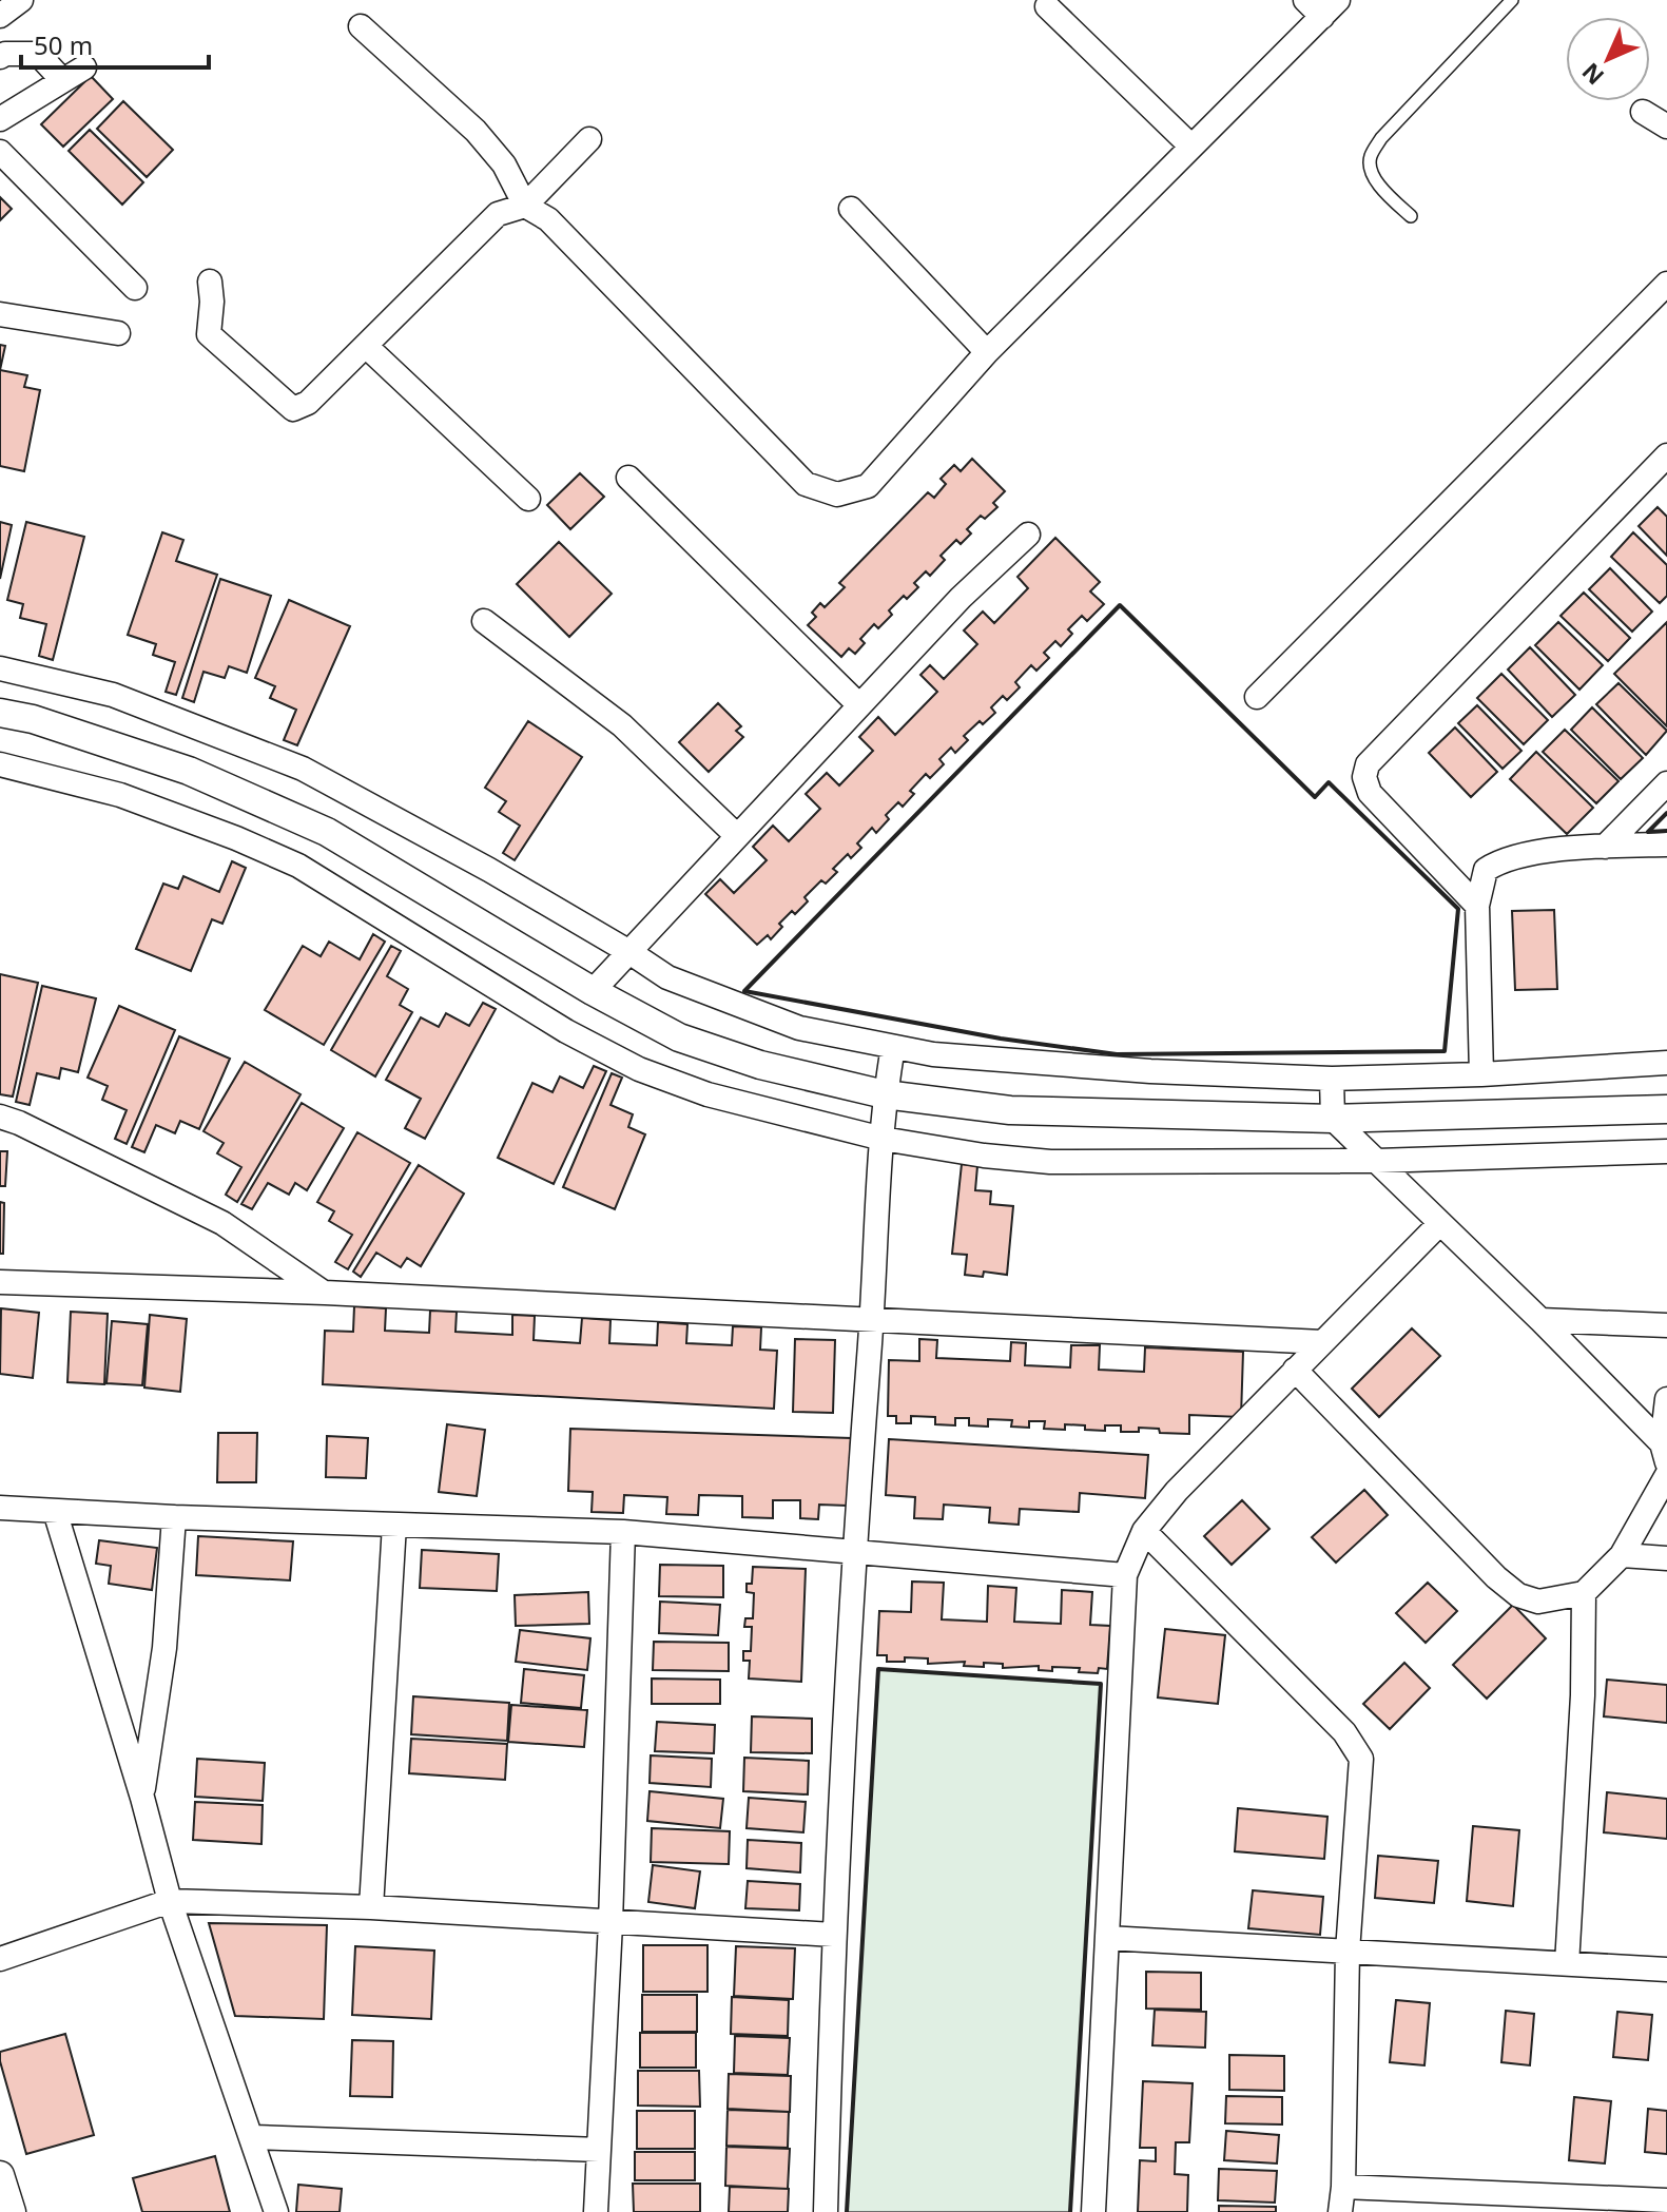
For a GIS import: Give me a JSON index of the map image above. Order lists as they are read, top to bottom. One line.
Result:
{"scale_bar":"50 m","north":"bottom left"}
